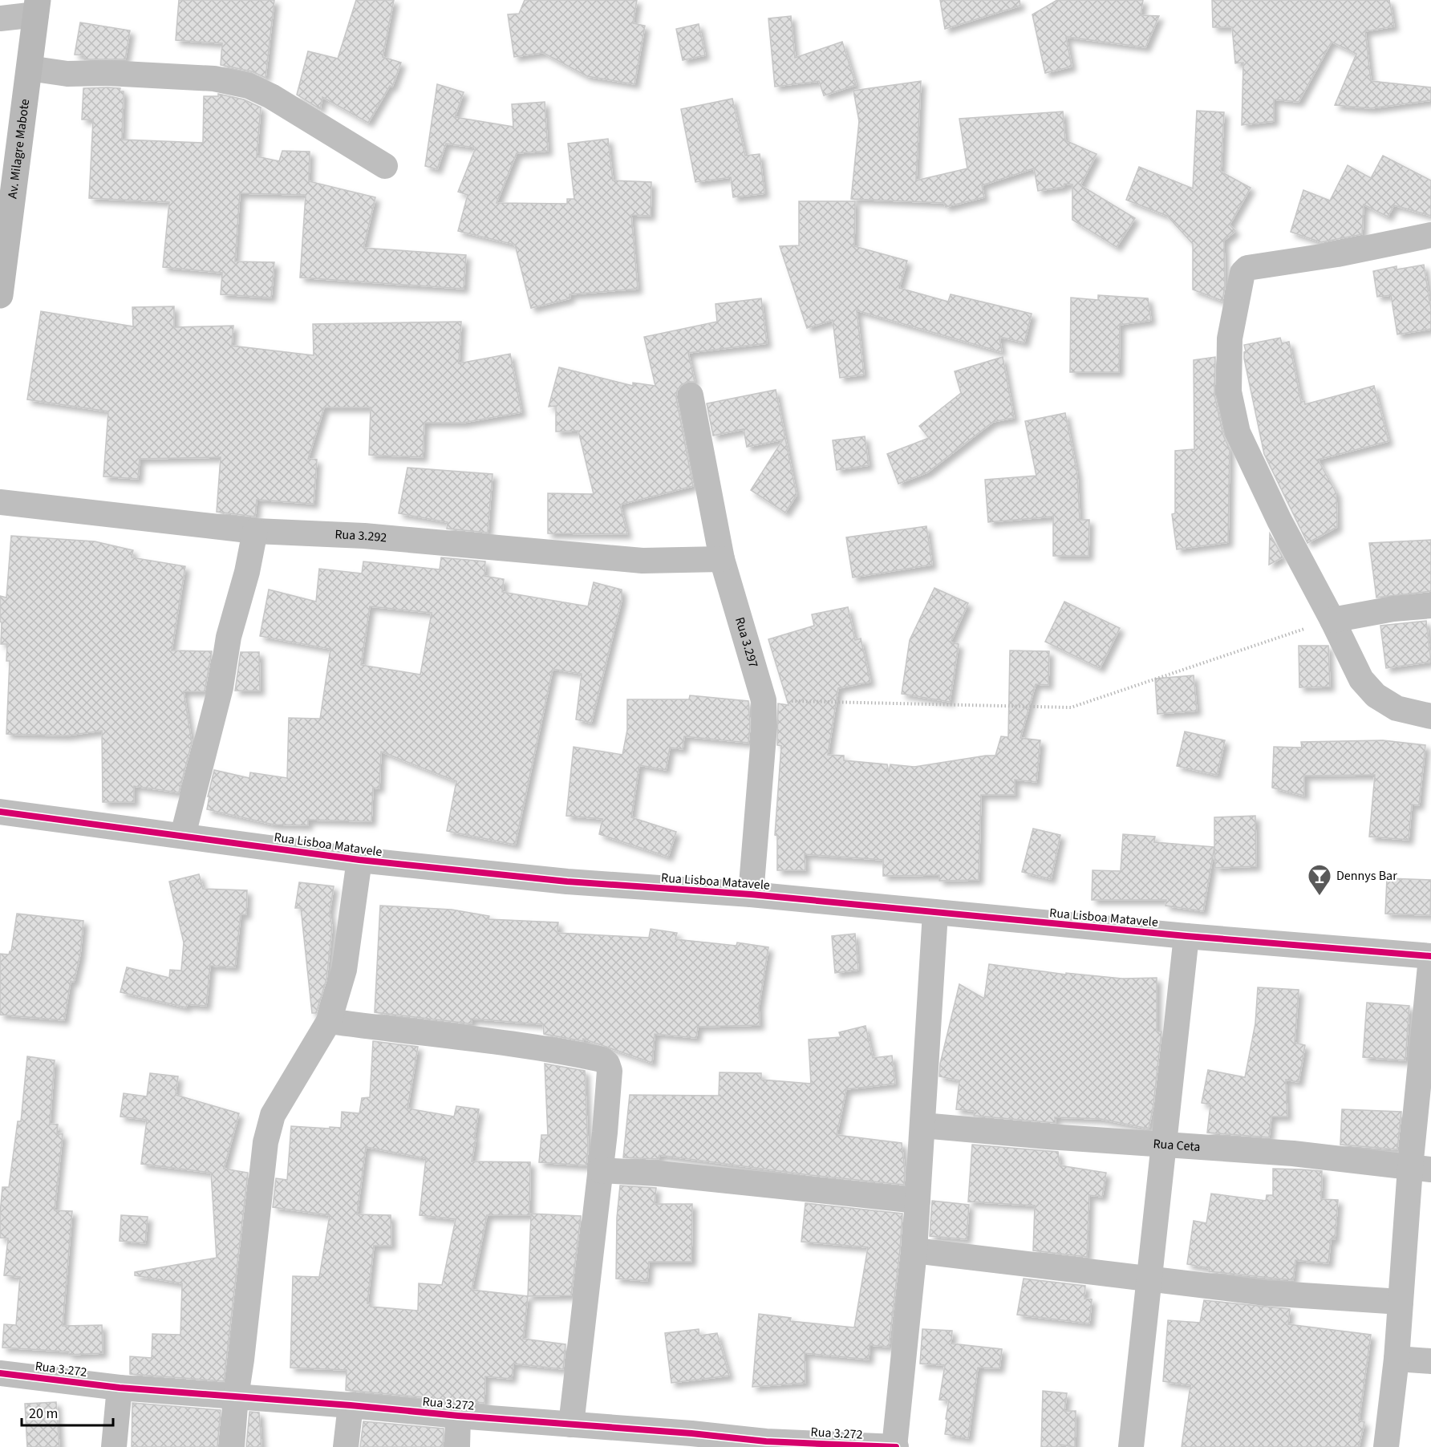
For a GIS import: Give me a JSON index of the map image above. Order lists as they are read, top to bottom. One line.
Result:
{"streets":{"street":["Av. Milagre Mabote","Rua 3.292","Rua 3.297","Rua Lisboa Matavele","Rua Ceta","Rua 3.272"]},"crossings":[["Rua 3.292","Rua 3.297"],["Rua 3.297","Rua Lisboa Matavele"]],"places":{"bar":["Dennys Bar"]},"scale_bar":"20 m"}
